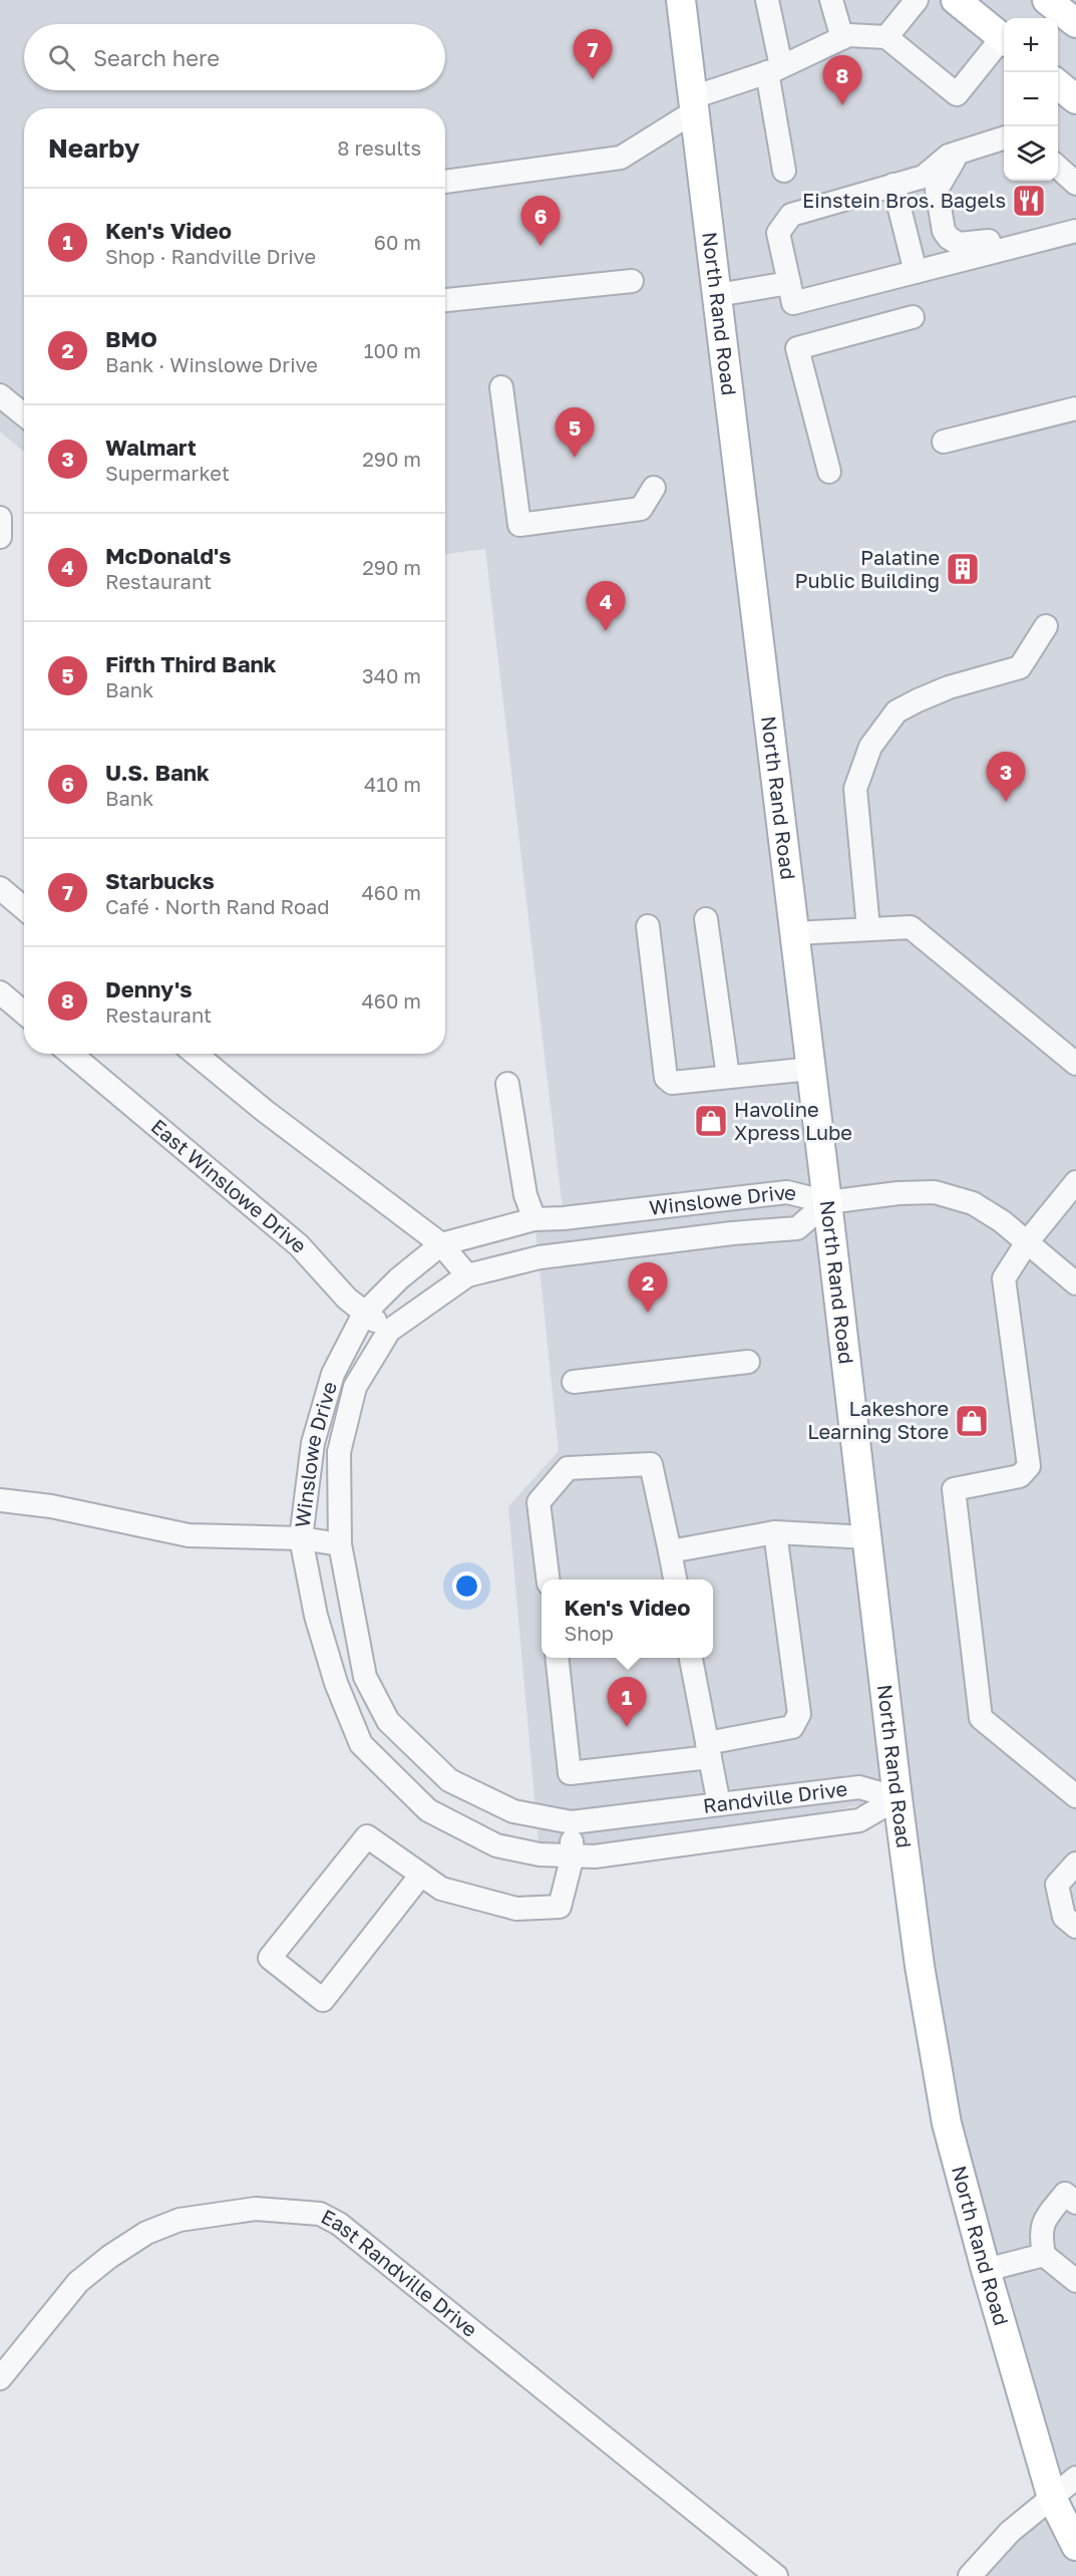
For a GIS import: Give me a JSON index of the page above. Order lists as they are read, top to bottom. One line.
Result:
{"streets":{"main road":["North Rand Road"],"street":["East Winslowe Drive","Winslowe Drive","Randville Drive","East Randville Drive"]},"crossings":[["North Rand Road","Winslowe Drive"],["North Rand Road","Randville Drive"],["East Winslowe Drive","Winslowe Drive"],["Winslowe Drive","Randville Drive"]],"places":{"restaurant":["Einstein Bros. Bagels"],"building":["Palatine Public Building"],"shop":["Havoline Xpress Lube","Lakeshore Learning Store"]},"page":{"map_buttons":["+","−"],"search":"Search here","pins":["7","8","6","5","4","3","2","1"],"heading":["Nearby","8 results"],"list":[{"mark":"1","name":"Ken's Video","note":"Shop · Randville Drive","value":"60 m"},{"mark":"2","name":"BMO","note":"Bank · Winslowe Drive","value":"100 m"},{"mark":"3","name":"Walmart","note":"Supermarket","value":"290 m"},{"mark":"4","name":"McDonald's","note":"Restaurant","value":"290 m"},{"mark":"5","name":"Fifth Third Bank","note":"Bank","value":"340 m"},{"mark":"6","name":"U.S. Bank","note":"Bank","value":"410 m"},{"mark":"7","name":"Starbucks","note":"Café · North Rand Road","value":"460 m"},{"mark":"8","name":"Denny's","note":"Restaurant","value":"460 m"}],"popup":["Ken's Video","Shop"]}}
